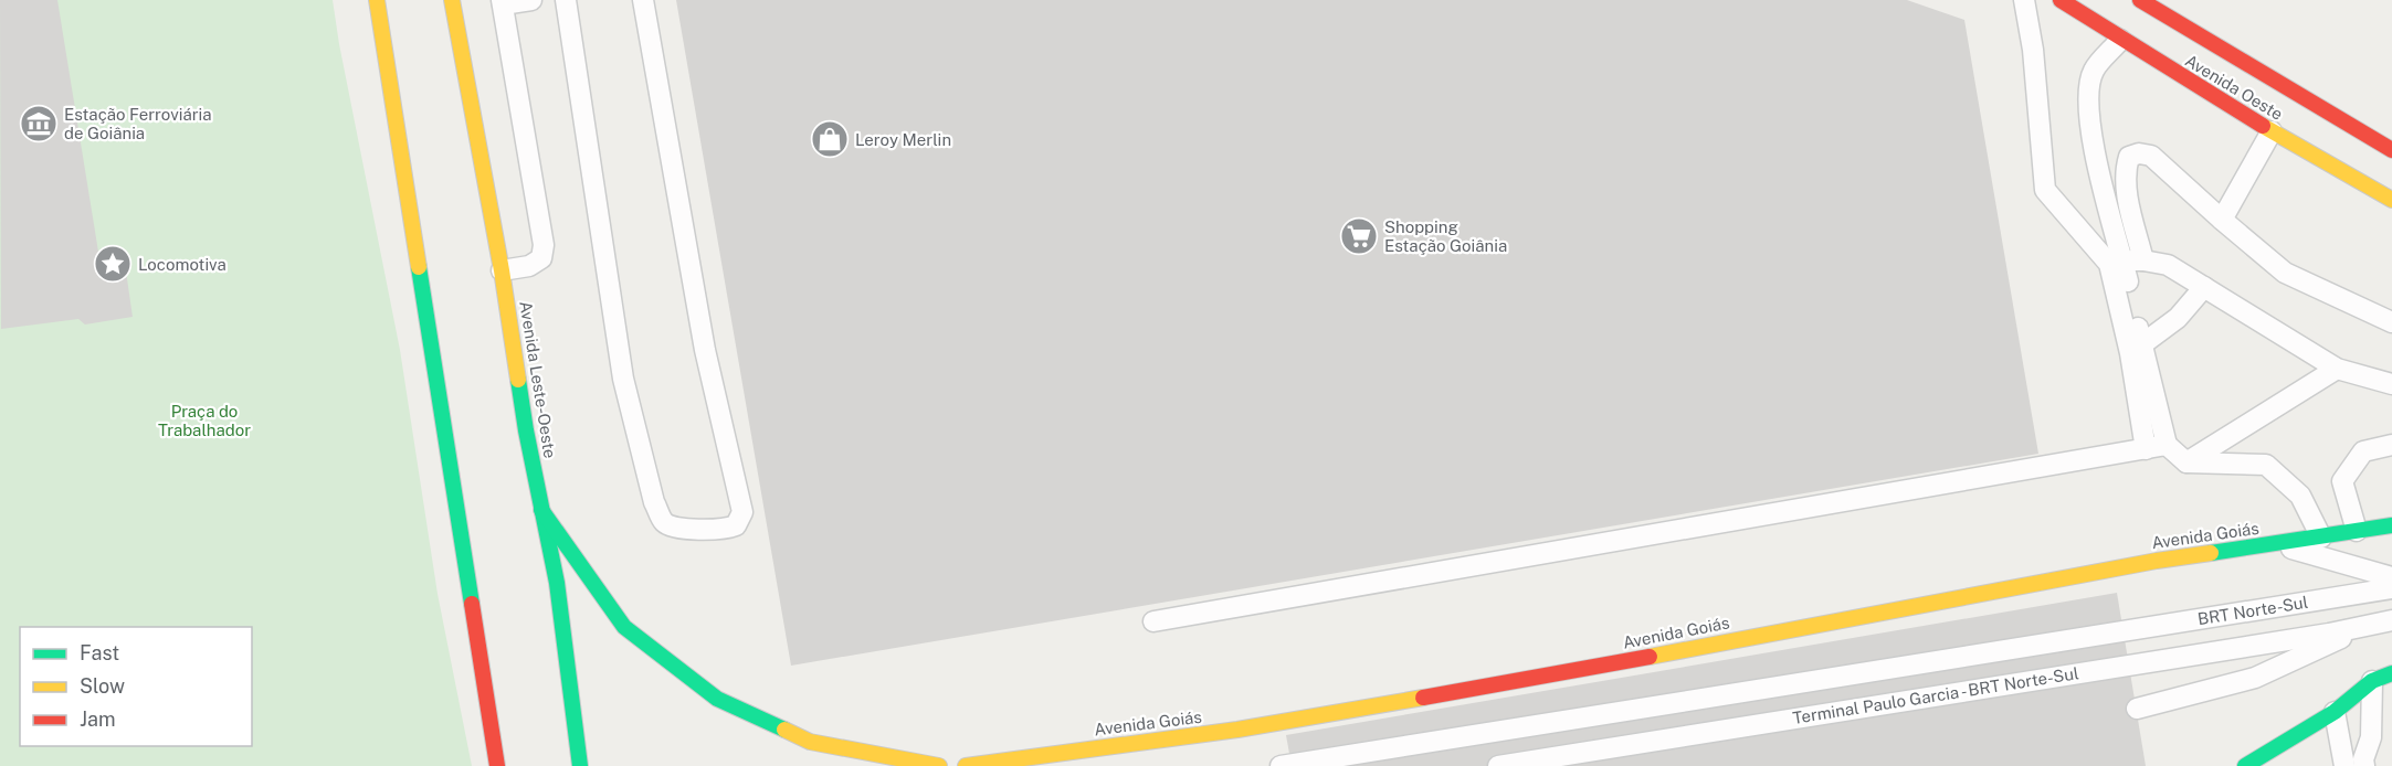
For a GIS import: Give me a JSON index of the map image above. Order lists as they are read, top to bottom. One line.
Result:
{"streets":{"main road":["Avenida Oeste","Avenida Leste-Oeste","Avenida Goiás"],"lane":["BRT Norte-Sul","Terminal Paulo Garcia - BRT Norte-Sul"]},"crossings":[["BRT Norte-Sul","Terminal Paulo Garcia - BRT Norte-Sul"]],"parks":["Praça do Trabalhador"],"places":{"museum":["Estação Ferroviária de Goiânia"],"shop":["Leroy Merlin"],"supermarket":["Shopping Estação Goiânia"],"place":["Locomotiva"]},"legend":["Fast","Slow","Jam"]}
